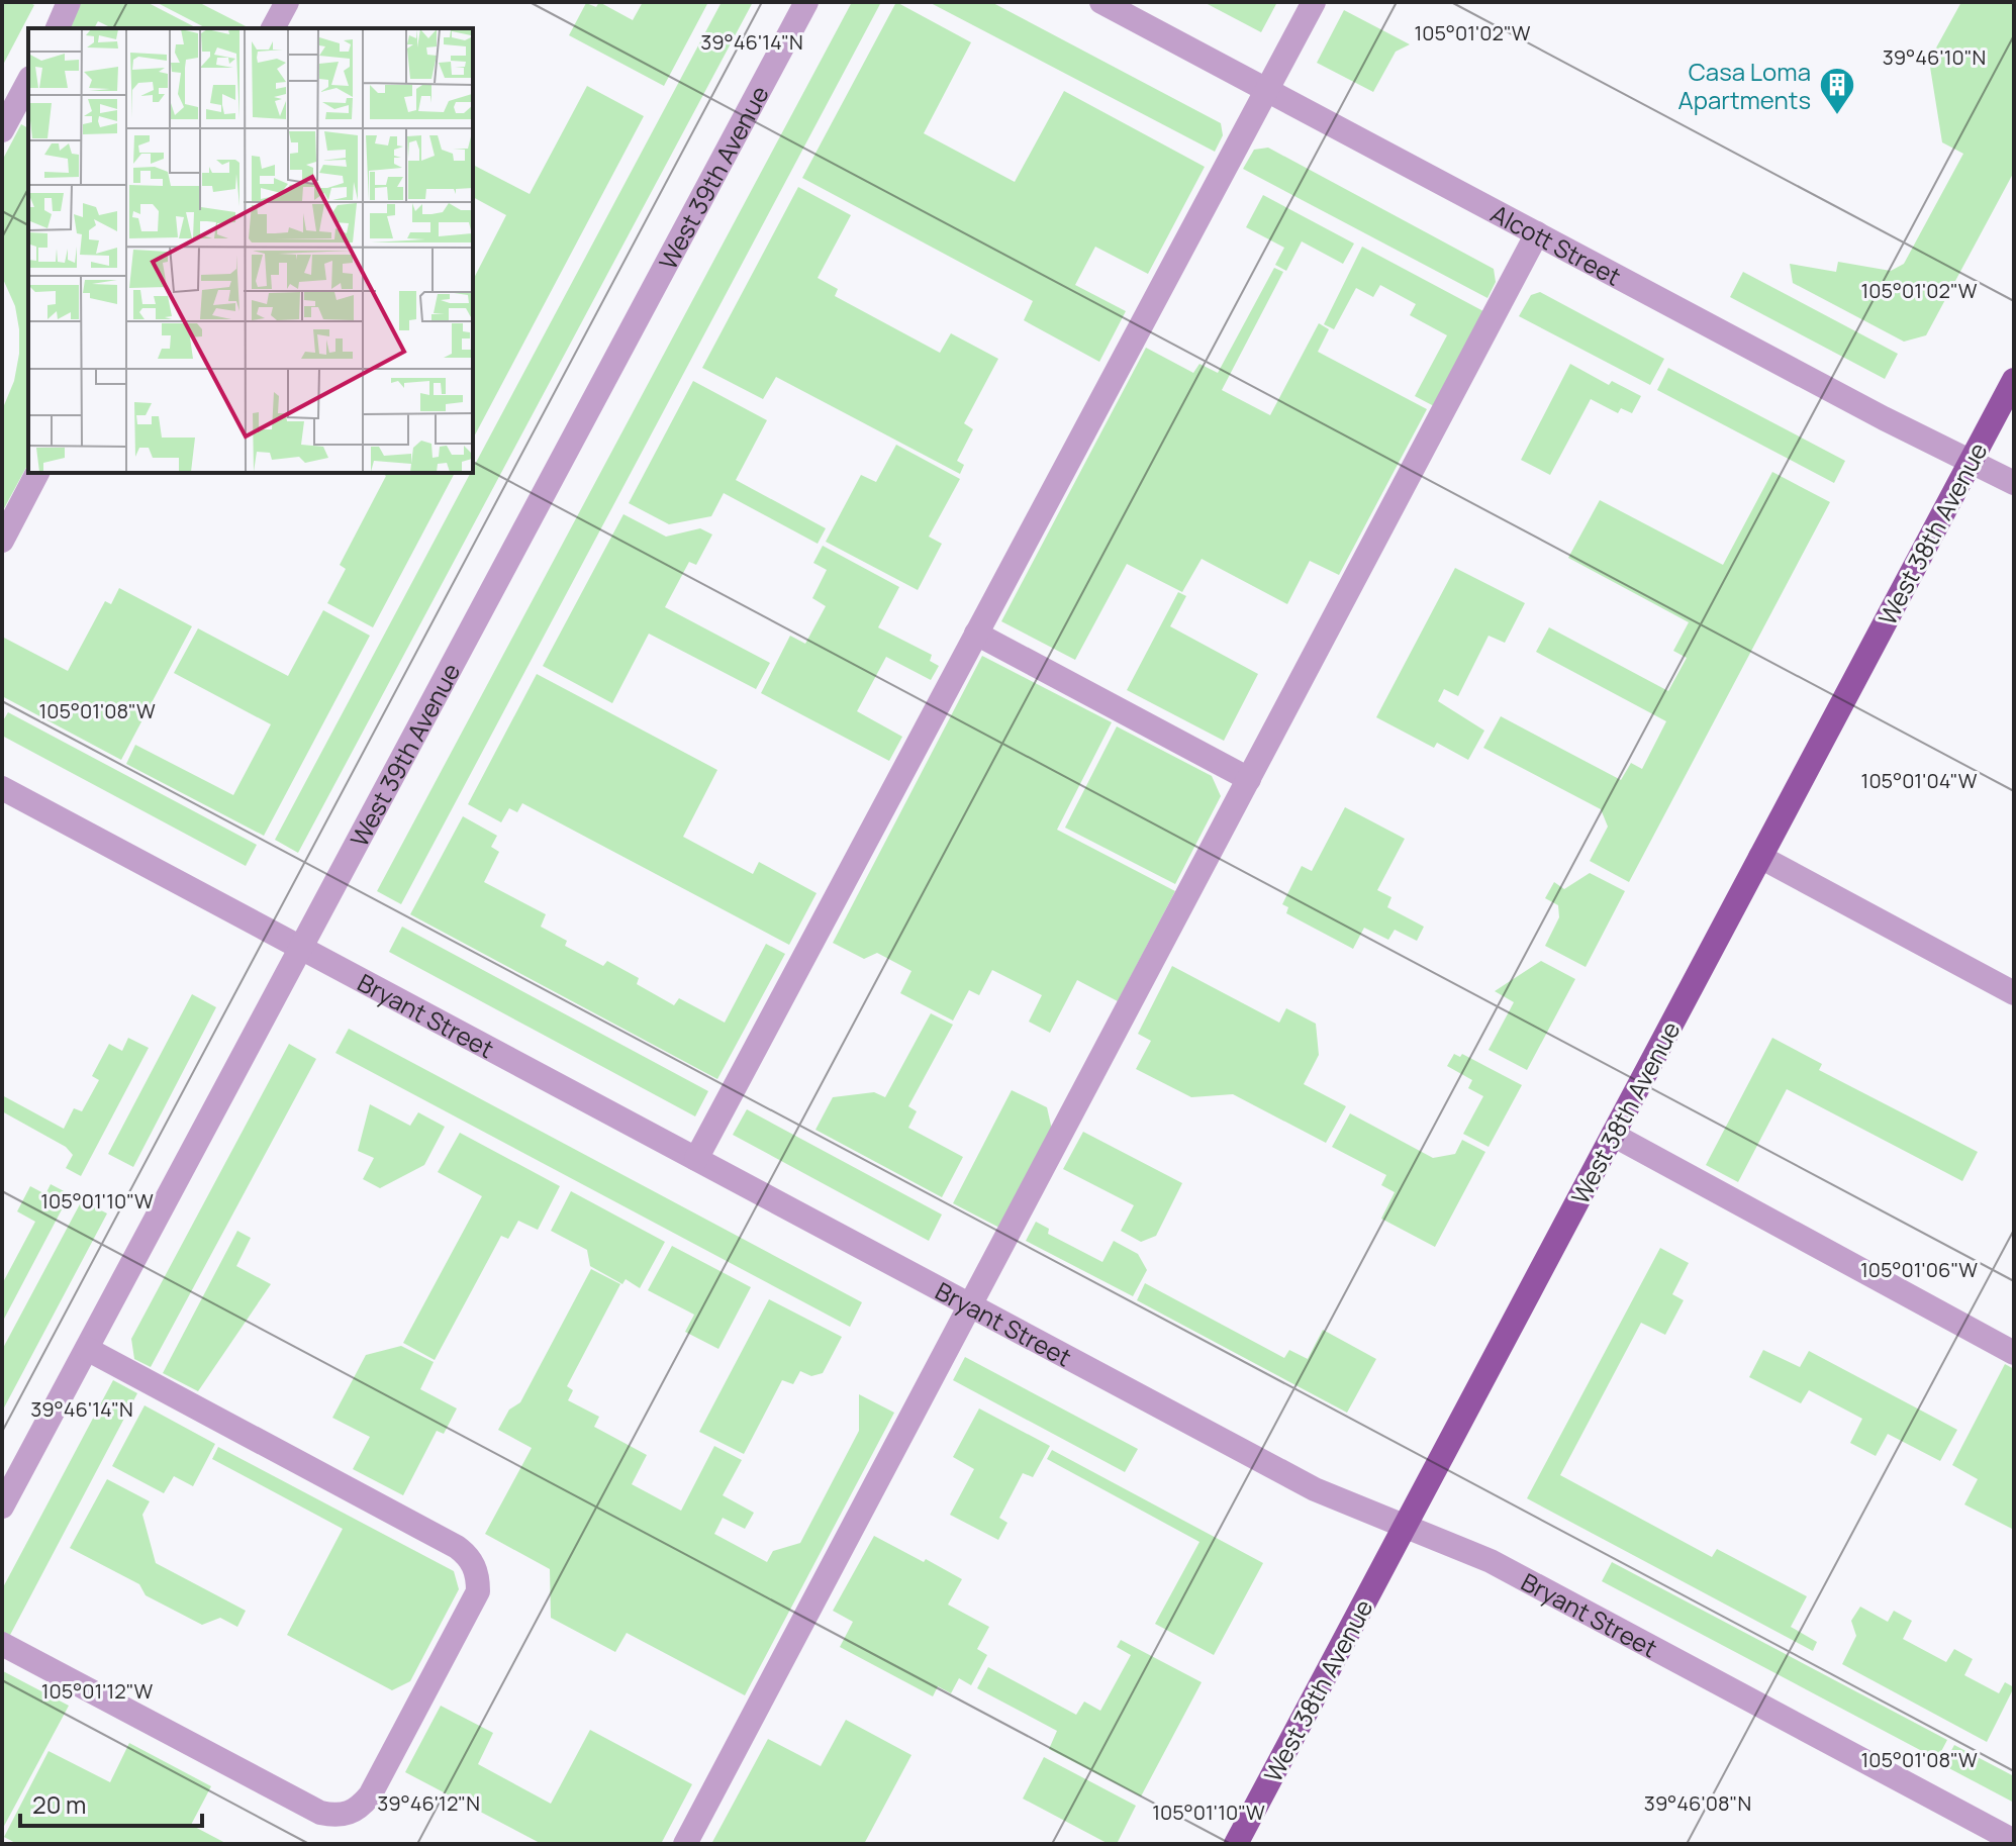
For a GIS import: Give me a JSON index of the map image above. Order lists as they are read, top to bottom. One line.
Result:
{"streets":{"main road":["West 38th Avenue"],"street":["West 39th Avenue","Alcott Street","Bryant Street"]},"crossings":[["West 39th Avenue","Bryant Street"],["Alcott Street","West 38th Avenue"],["West 38th Avenue","Bryant Street"]],"places":{"building":["Casa Loma Apartments"]},"scale_bar":"20 m","coordinates":["105°01'02\"W","39°46'14\"N","39°46'10\"N","105°01'08\"W","105°01'04\"W","105°01'10\"W","105°01'06\"W","105°01'12\"W","39°46'12\"N","39°46'08\"N"]}
